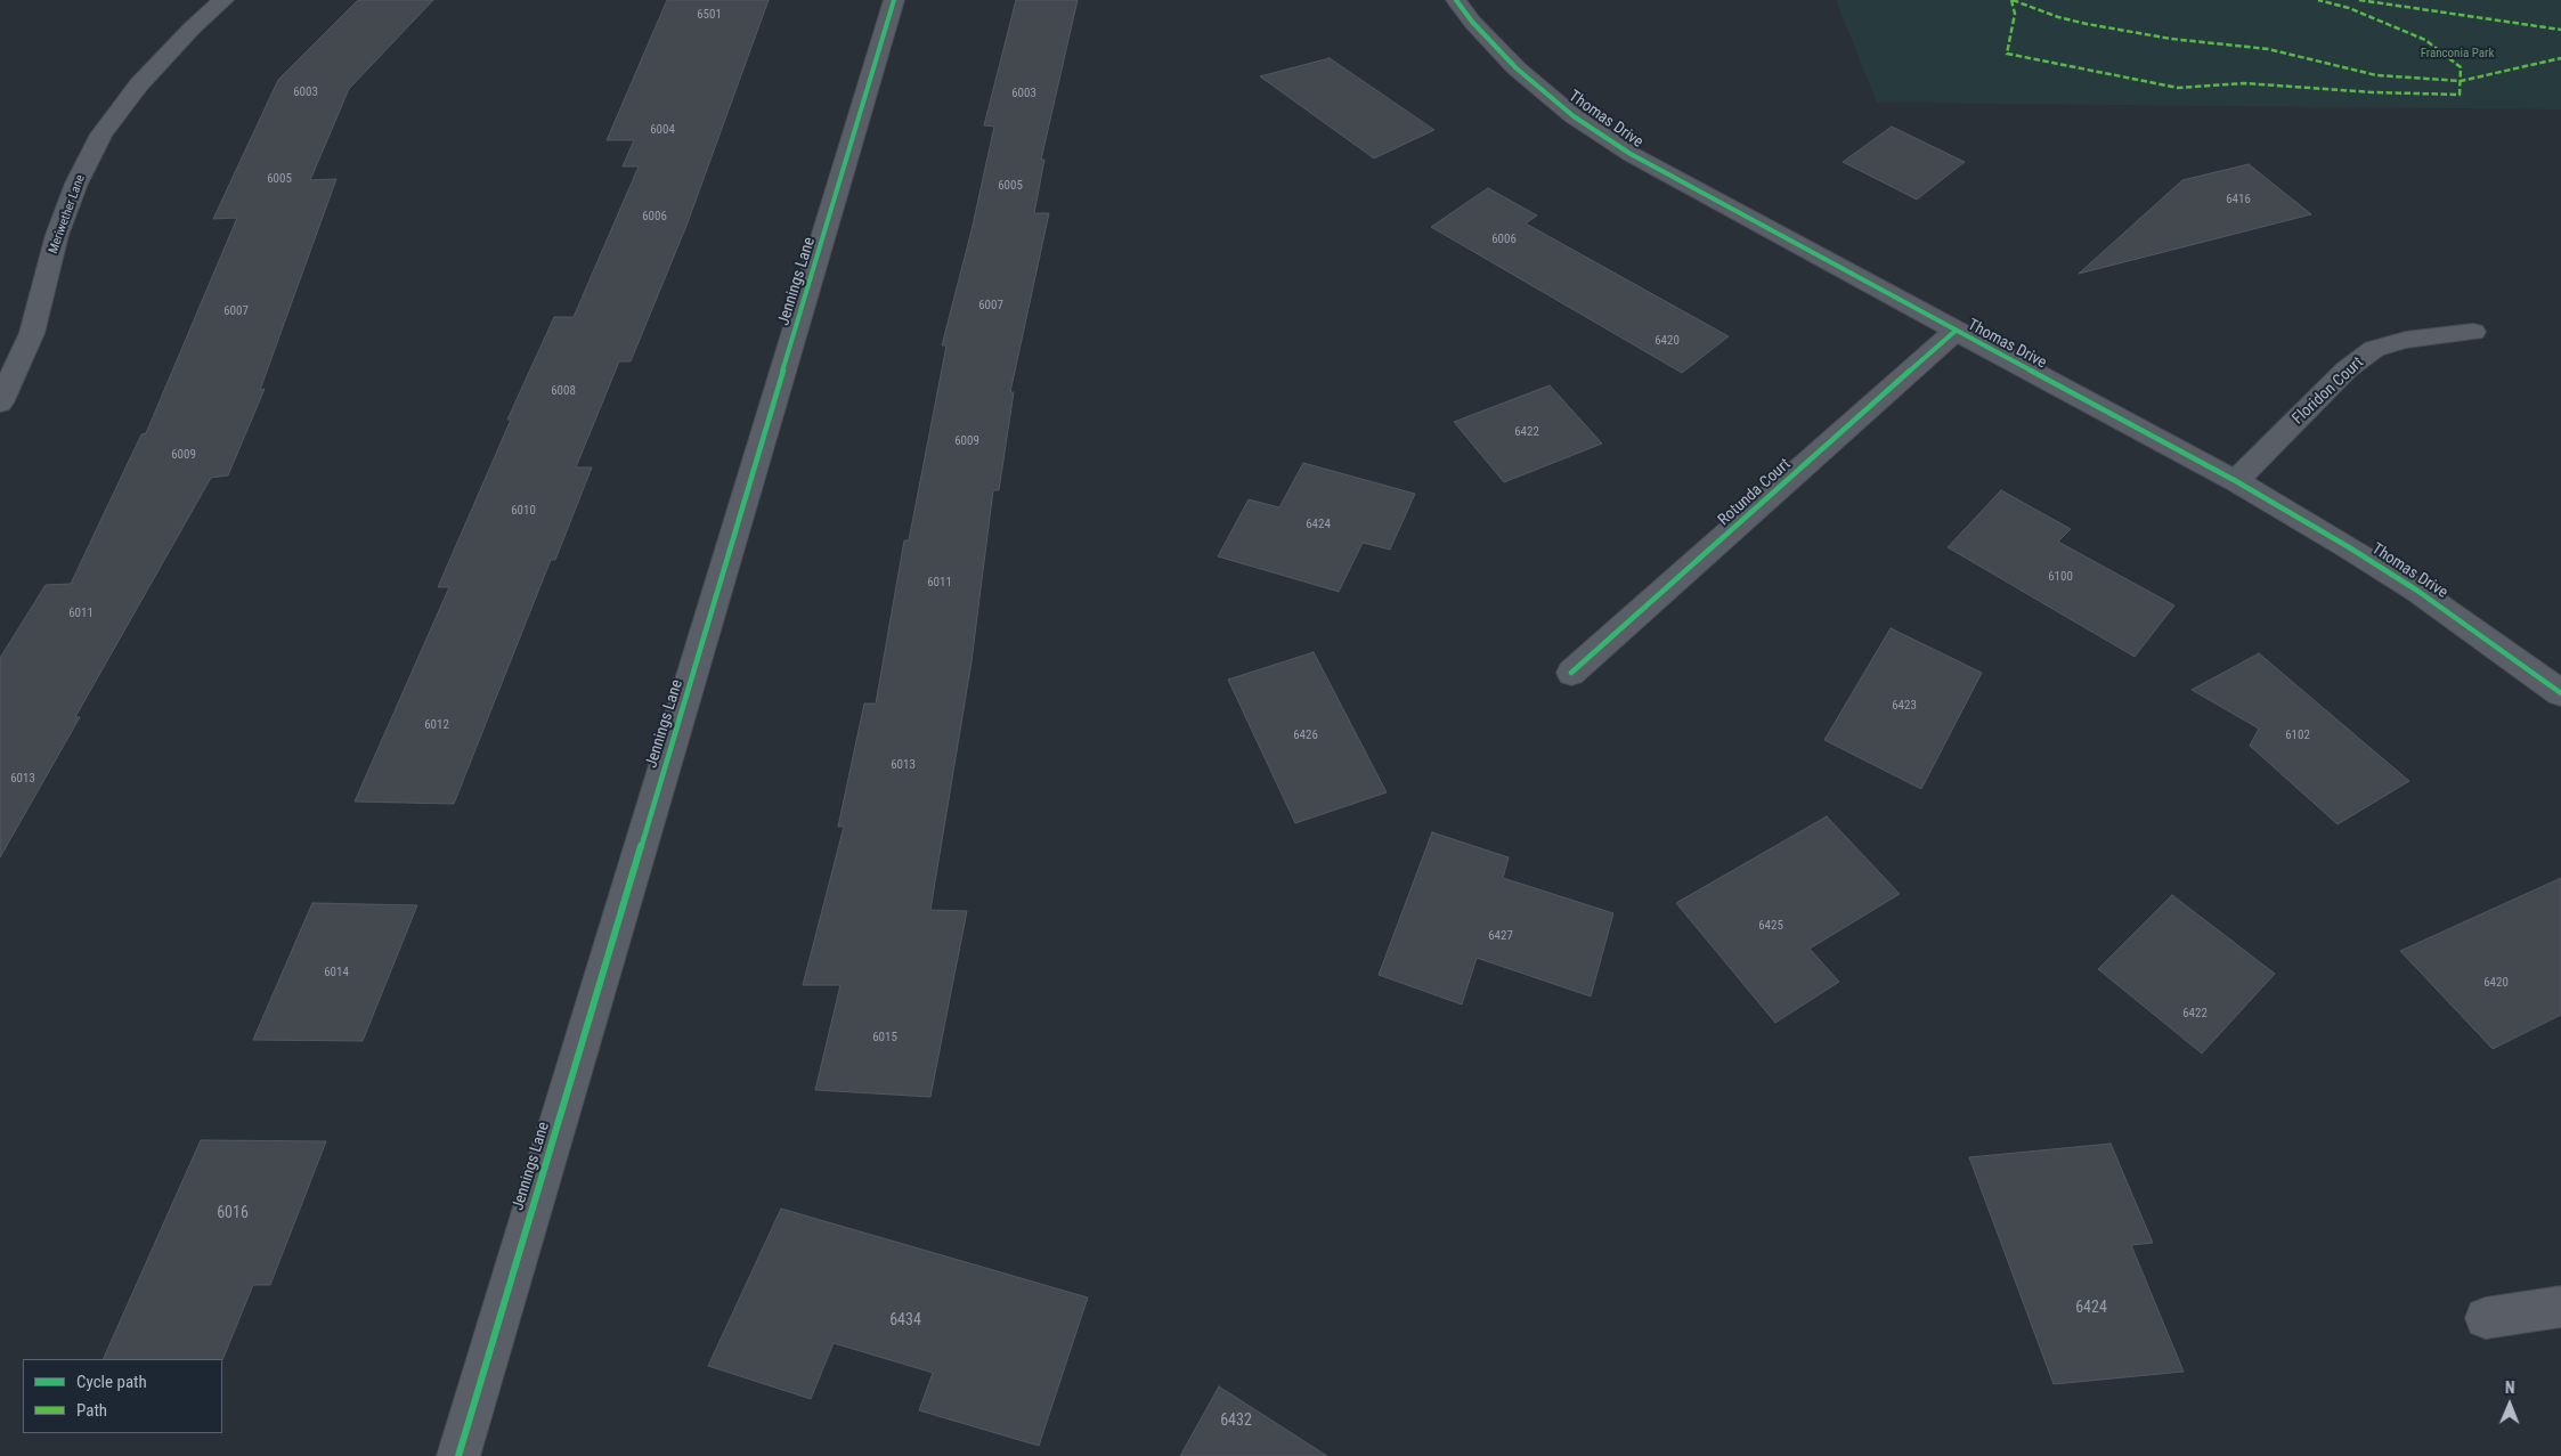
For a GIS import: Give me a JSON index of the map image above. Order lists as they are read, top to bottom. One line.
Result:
{"streets":{"street":["Thomas Drive","Meriwether Lane","Jennings Lane","Floridon Court","Rotunda Court"]},"crossings":[["Thomas Drive","Floridon Court"],["Thomas Drive","Rotunda Court"]],"parks":["Franconia Park"],"house_numbers":["6501","6003","6003","6004","6005","6005","6416","6006","6006","6007","6007","6420","6008","6422","6009","6009","6010","6424","6100","6011","6011","6423","6012","6426","6102","6013","6013","6425","6427","6014","6420","6422","6015","6016","6424","6434","6432"],"legend":["Cycle path","Path"],"north":"top"}
